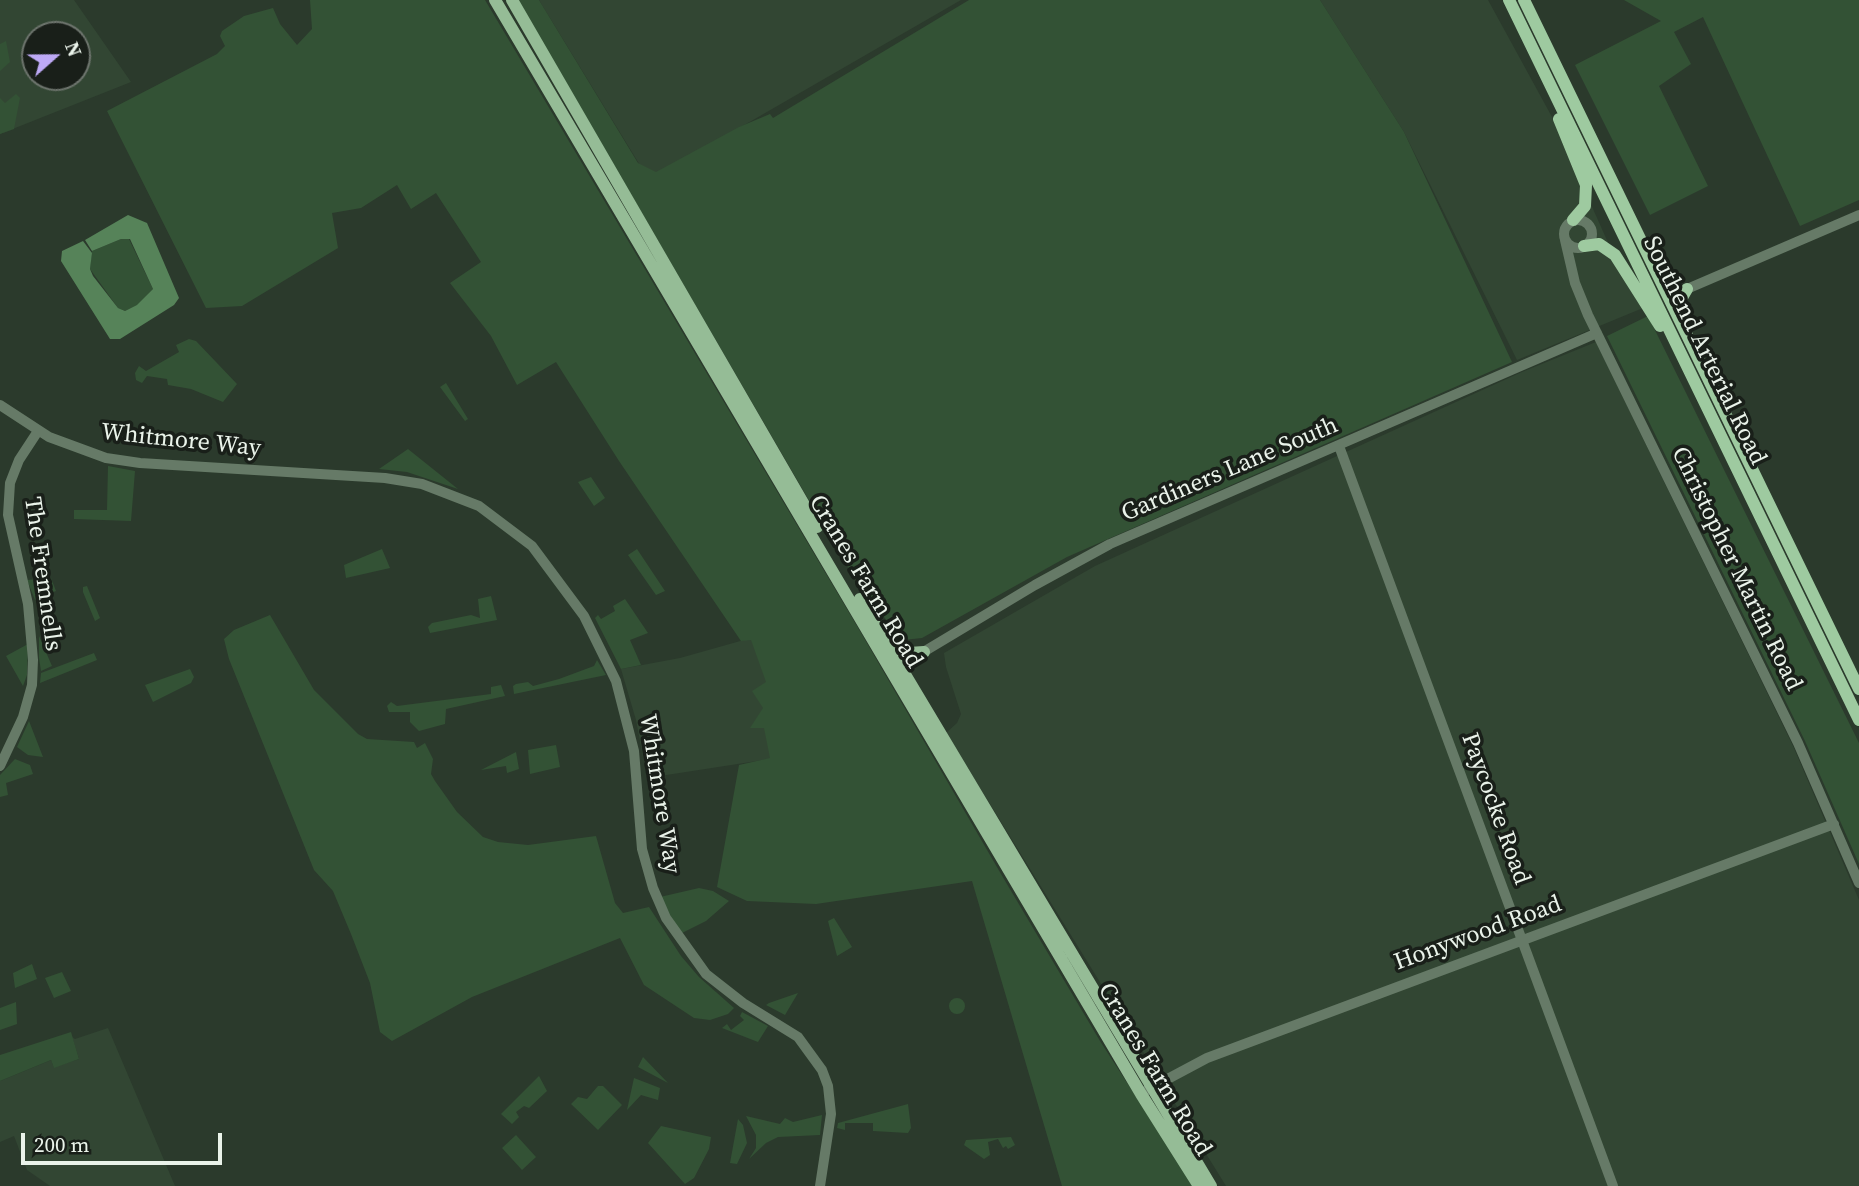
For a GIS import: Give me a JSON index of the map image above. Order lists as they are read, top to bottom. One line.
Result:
{"streets":{"highway":["Southend Arterial Road"],"main road":["Cranes Farm Road"],"street":["Whitmore Way","Gardiners Lane South","Christopher Martin Road","The Fremnells","Paycocke Road","Honywood Road"]},"crossings":[["Whitmore Way","The Fremnells"],["Gardiners Lane South","Christopher Martin Road"],["Gardiners Lane South","Cranes Farm Road"],["Gardiners Lane South","Paycocke Road"],["Christopher Martin Road","Honywood Road"],["Cranes Farm Road","Honywood Road"],["Paycocke Road","Honywood Road"]],"scale_bar":"200 m","north":"right"}
